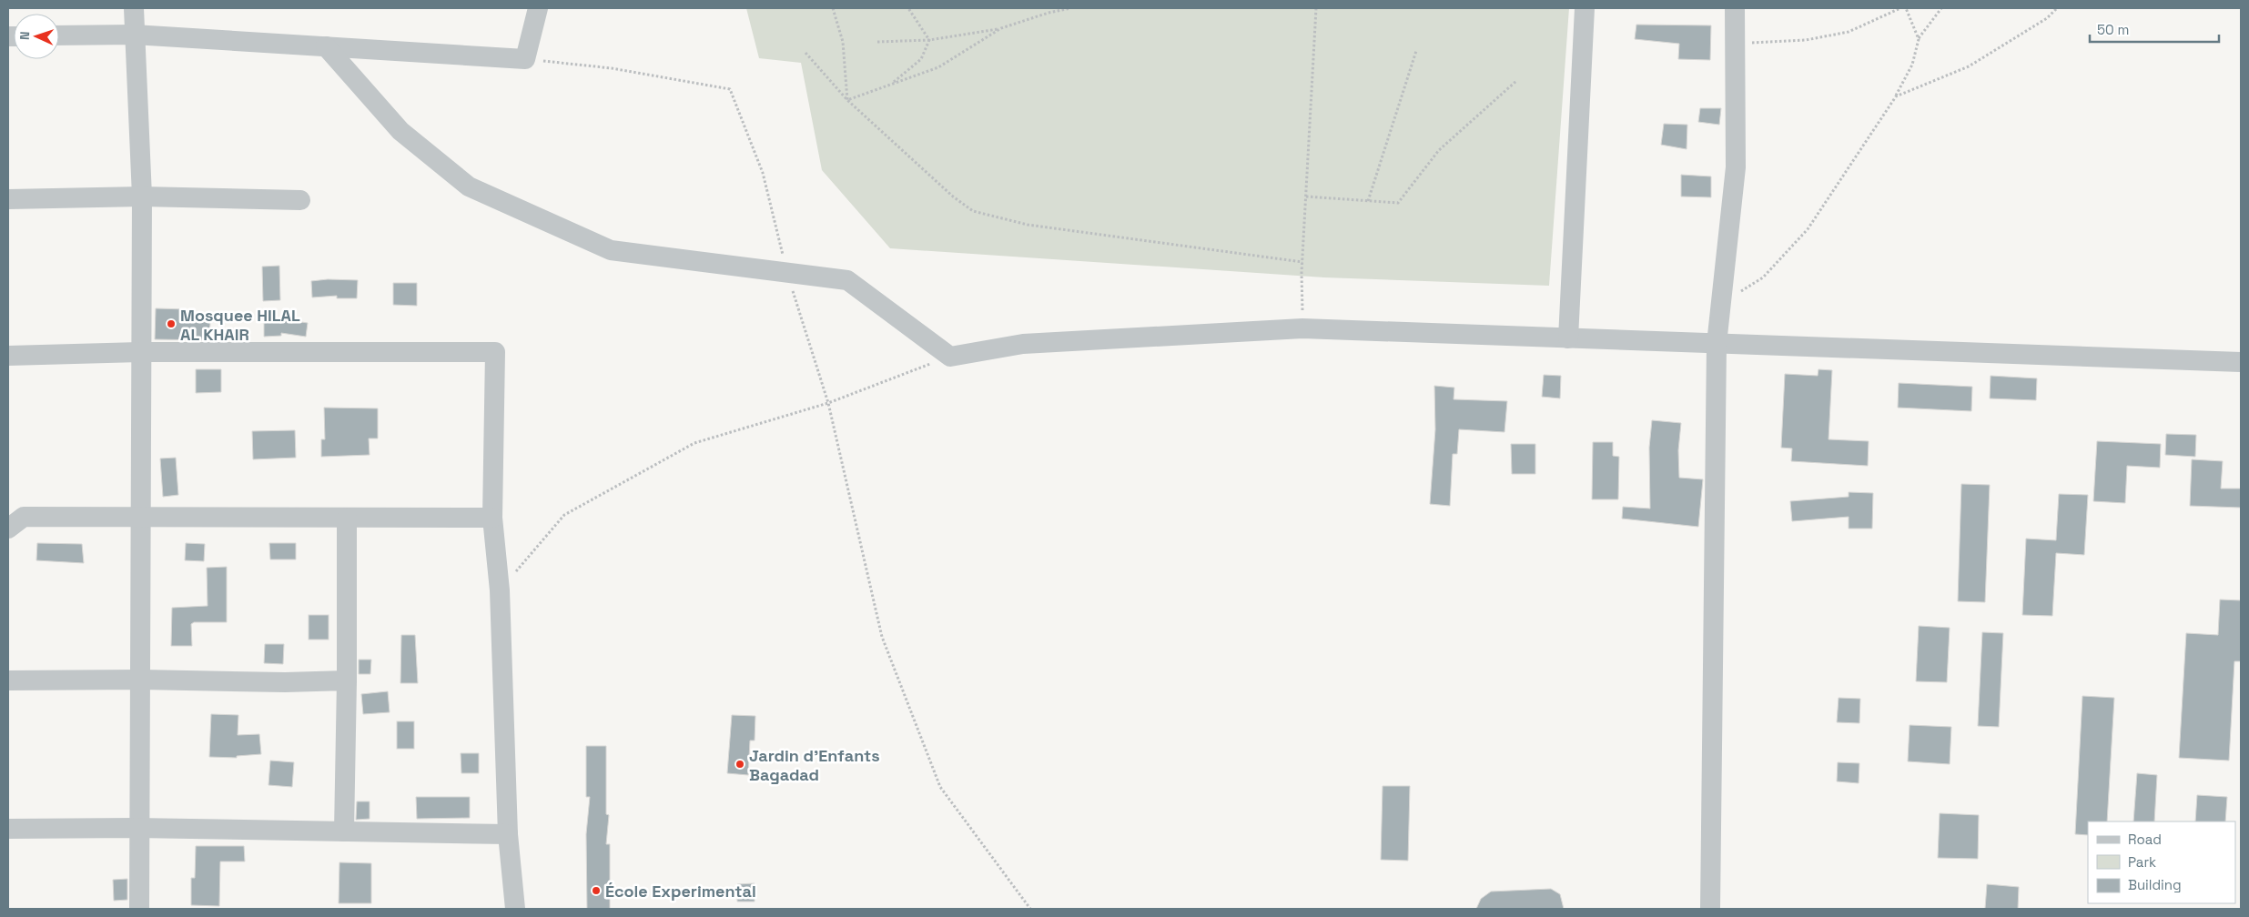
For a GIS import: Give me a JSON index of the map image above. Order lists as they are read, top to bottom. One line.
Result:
{"places":["Mosquee HILAL AL KHAIR","Jardin d’Enfants Bagadad","École Experimental"],"legend":["Road","Park","Building"],"scale_bar":"50 m","north":"left"}
